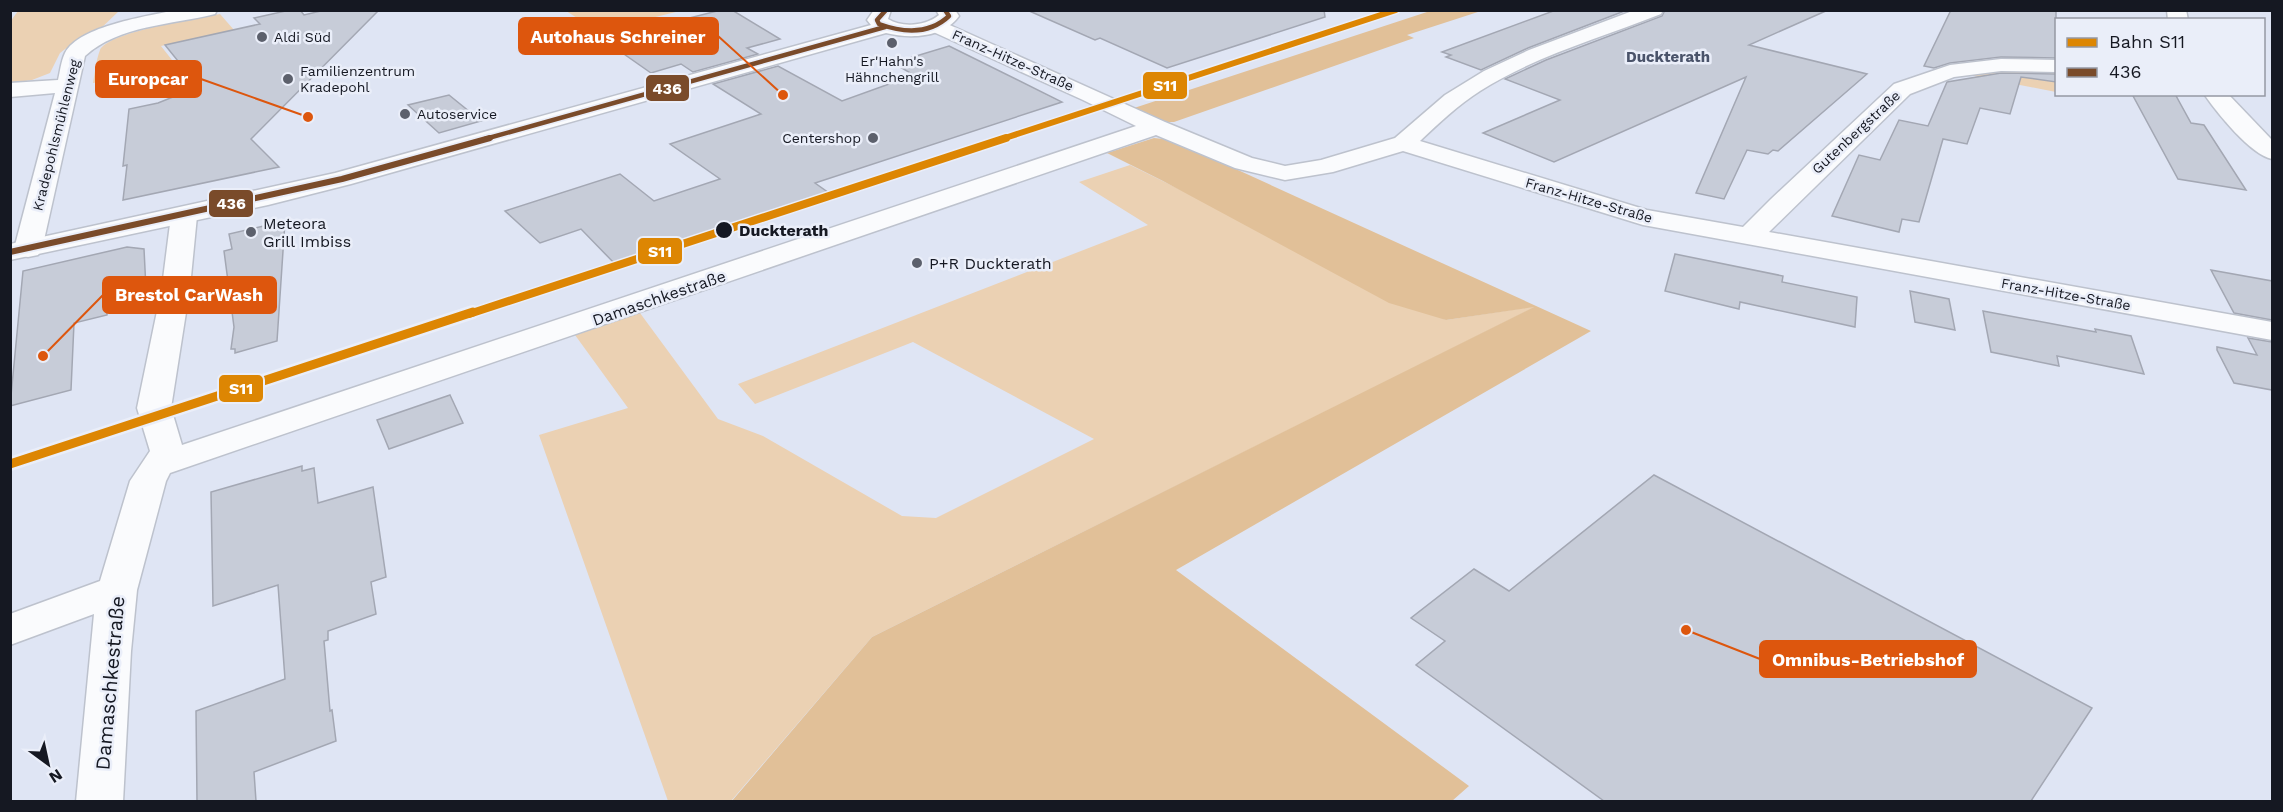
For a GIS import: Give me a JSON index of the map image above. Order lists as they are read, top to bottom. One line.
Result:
{"streets":{"street":["Franz-Hitze-Straße","Gutenbergstraße","Kradepohlsmühlenweg","Damaschkestraße"]},"crossings":[["Franz-Hitze-Straße","Gutenbergstraße"],["Franz-Hitze-Straße","Damaschkestraße"]],"districts":["Duckterath"],"places":["Aldi Süd","Er'Hahn's Hähnchengrill","Familienzentrum Kradepohl","Autohaus Schreiner","Autoservice","Europcar","Centershop","Duckterath","Meteora Grill Imbiss","P+R Duckterath","Brestol CarWash","Omnibus-Betriebshof"],"lines":["rail line S11","transit line 436"],"legend":["Bahn S11","436"],"north":"bottom right"}
